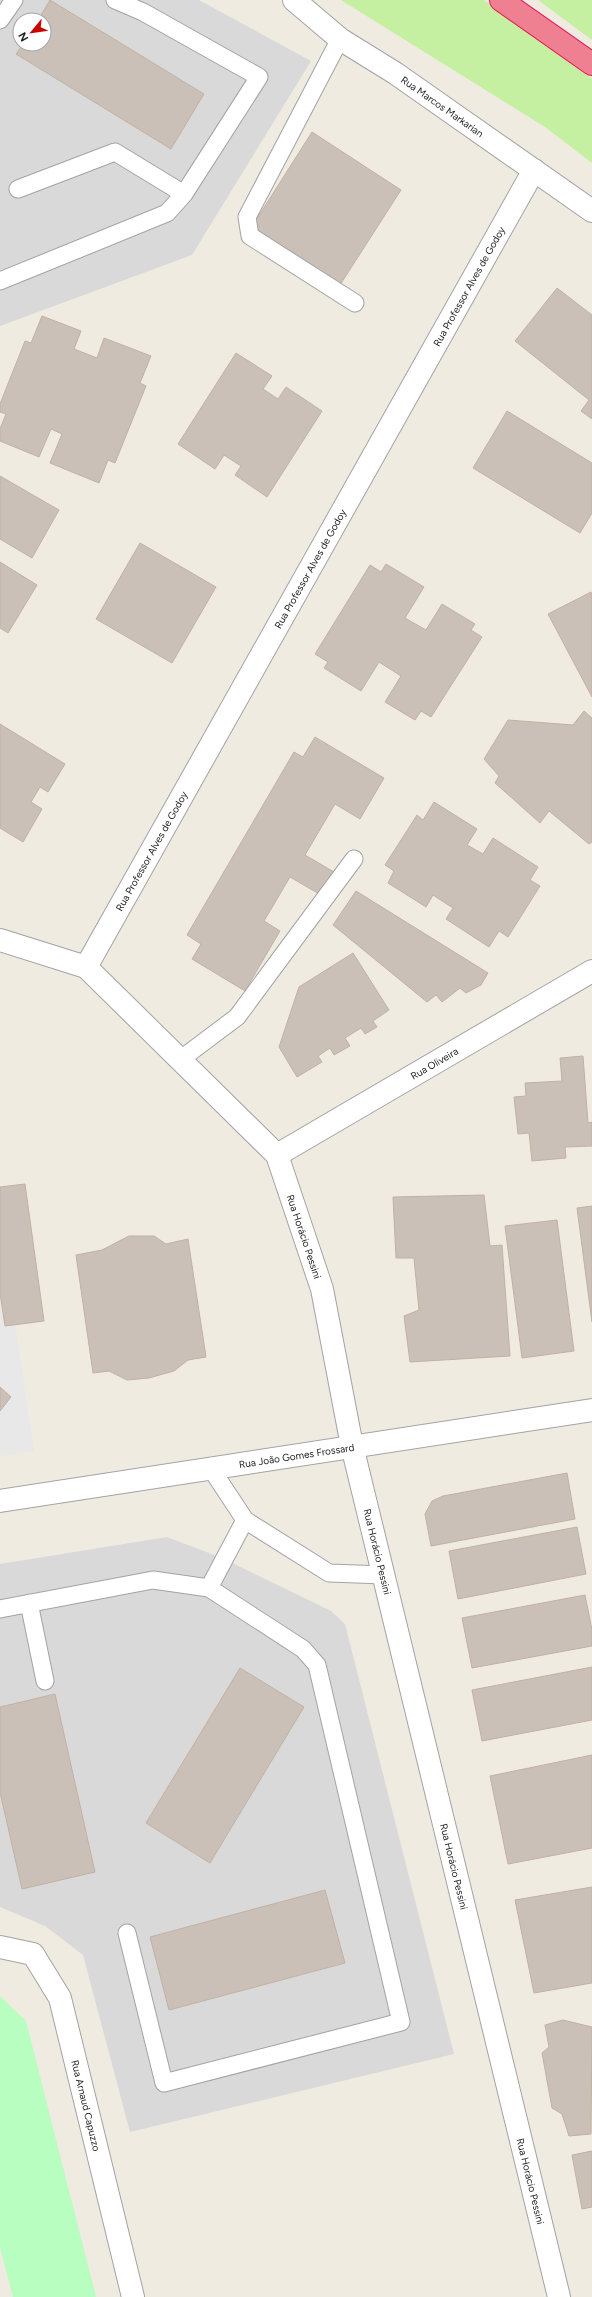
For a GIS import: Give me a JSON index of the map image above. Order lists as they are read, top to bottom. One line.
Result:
{"streets":{"street":["Rua Marcos Markarian","Rua Professor Alves de Godoy","Rua Oliveira","Rua Horácio Pessini","Rua João Gomes Frossard","Rua Arnaud Capuzzo"]},"crossings":[["Rua Marcos Markarian","Rua Professor Alves de Godoy"],["Rua Professor Alves de Godoy","Rua Horácio Pessini"],["Rua Oliveira","Rua Horácio Pessini"],["Rua Horácio Pessini","Rua João Gomes Frossard"]],"north":"bottom left"}
